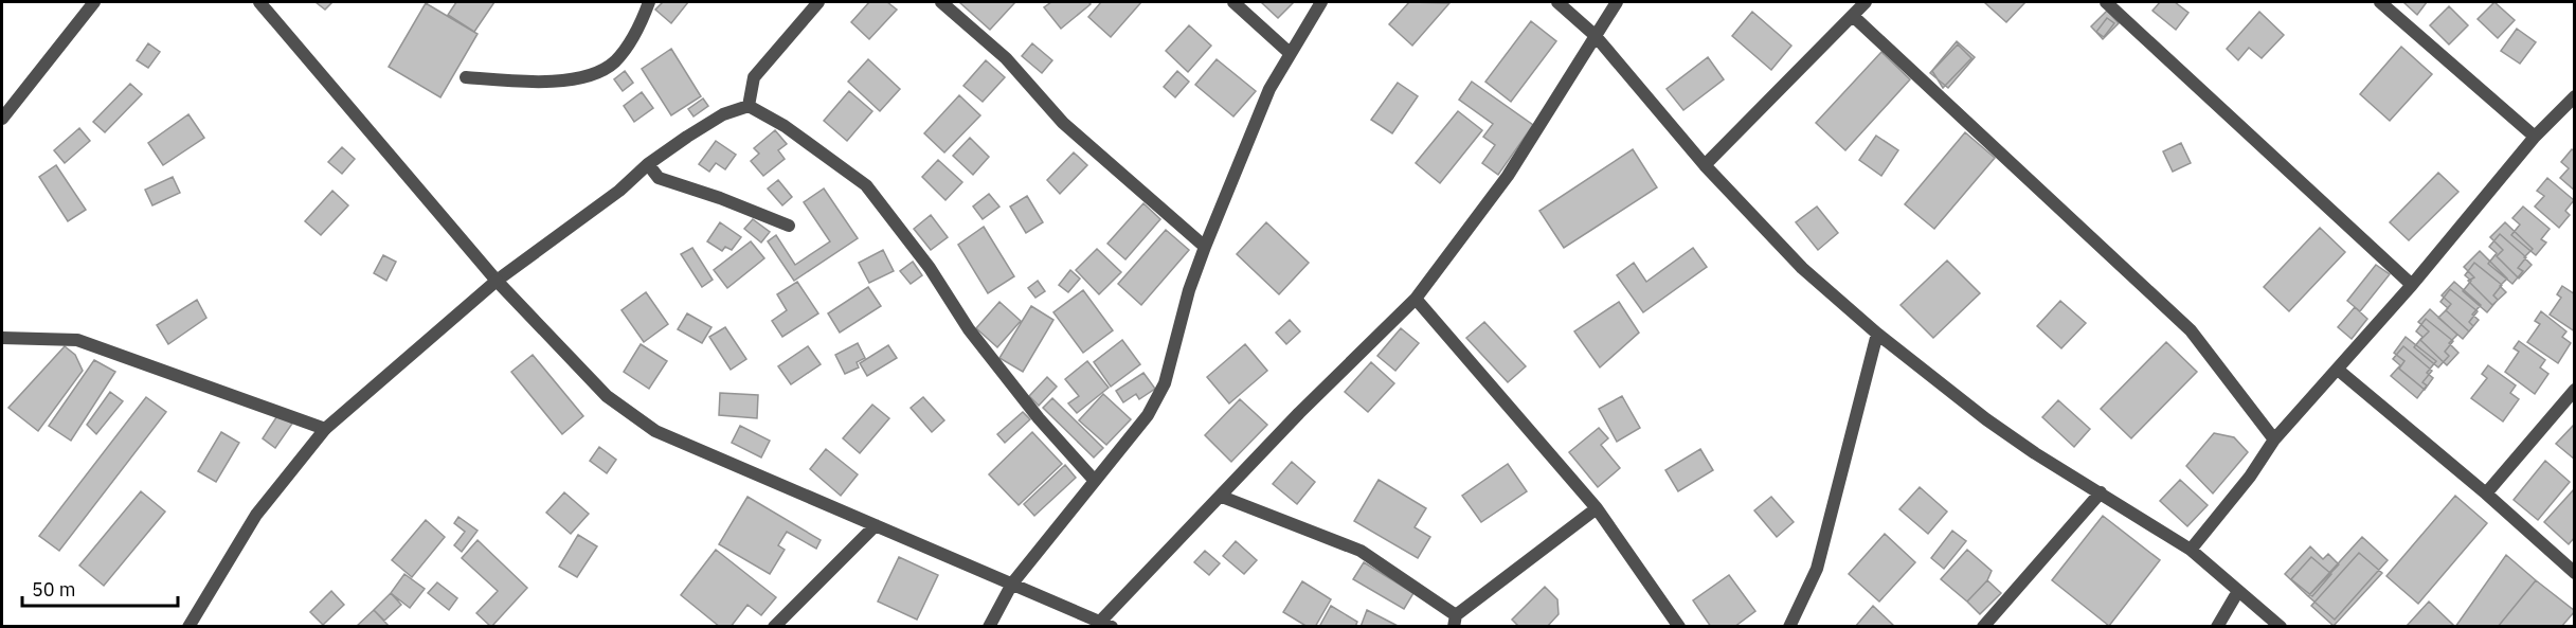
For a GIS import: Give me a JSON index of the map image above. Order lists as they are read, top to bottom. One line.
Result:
{"scale_bar":"50 m"}
